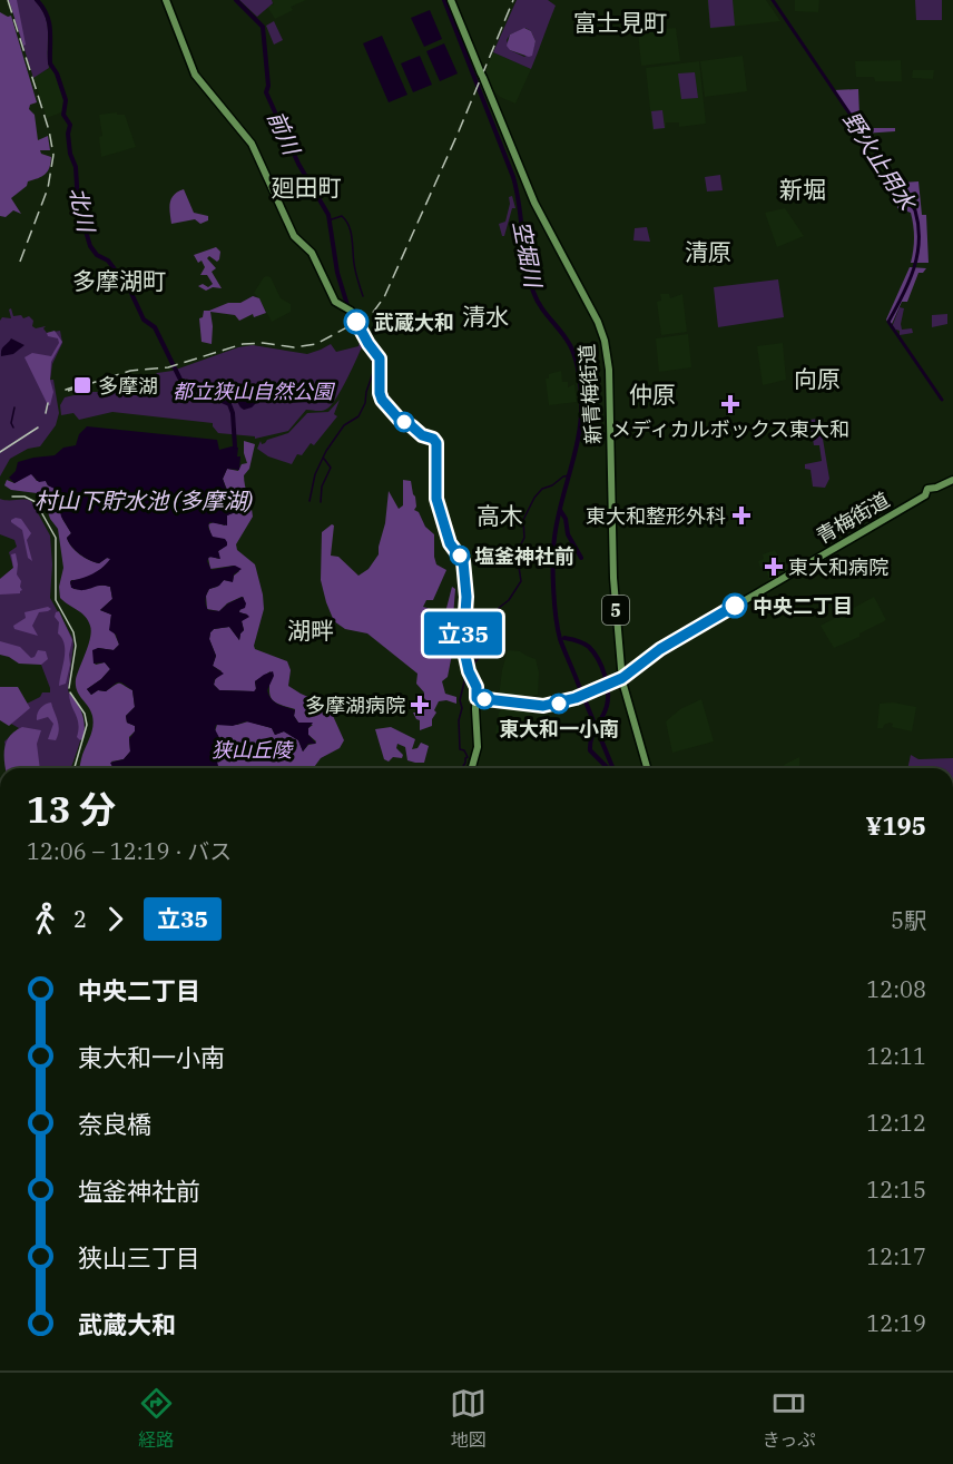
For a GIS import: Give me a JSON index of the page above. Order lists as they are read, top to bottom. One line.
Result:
{"streets":{"main road":["新青梅街道","青梅街道","5"]},"crossings":[["新青梅街道","青梅街道"]],"districts":["富士見町","廻田町","新堀","清原","多摩湖町","清水","向原","仲原","高木","湖畔"],"water":["前川","野火止用水","北川","空堀川","村山下貯水池 (多摩湖)"],"parks":["都立狭山自然公園","狭山丘陵"],"places":{"other":["武蔵大和","塩釜神社前","中央二丁目","東大和一小南"],"transit":["多摩湖"],"health":["メディカルボックス東大和","東大和整形外科","東大和病院","多摩湖病院"]},"lines":["bus line 立35"],"page":{"on_map":"立35","heading":["13 分","12:06 – 12:19 · バス","¥195"],"legs":["2","立35","5駅"],"list":[{"name":"中央二丁目","value":"12:08"},{"name":"東大和一小南","value":"12:11"},{"name":"奈良橋","value":"12:12"},{"name":"塩釜神社前","value":"12:15"},{"name":"狭山三丁目","value":"12:17"},{"name":"武蔵大和","value":"12:19"}],"tabs":["経路","地図","きっぷ"]}}
